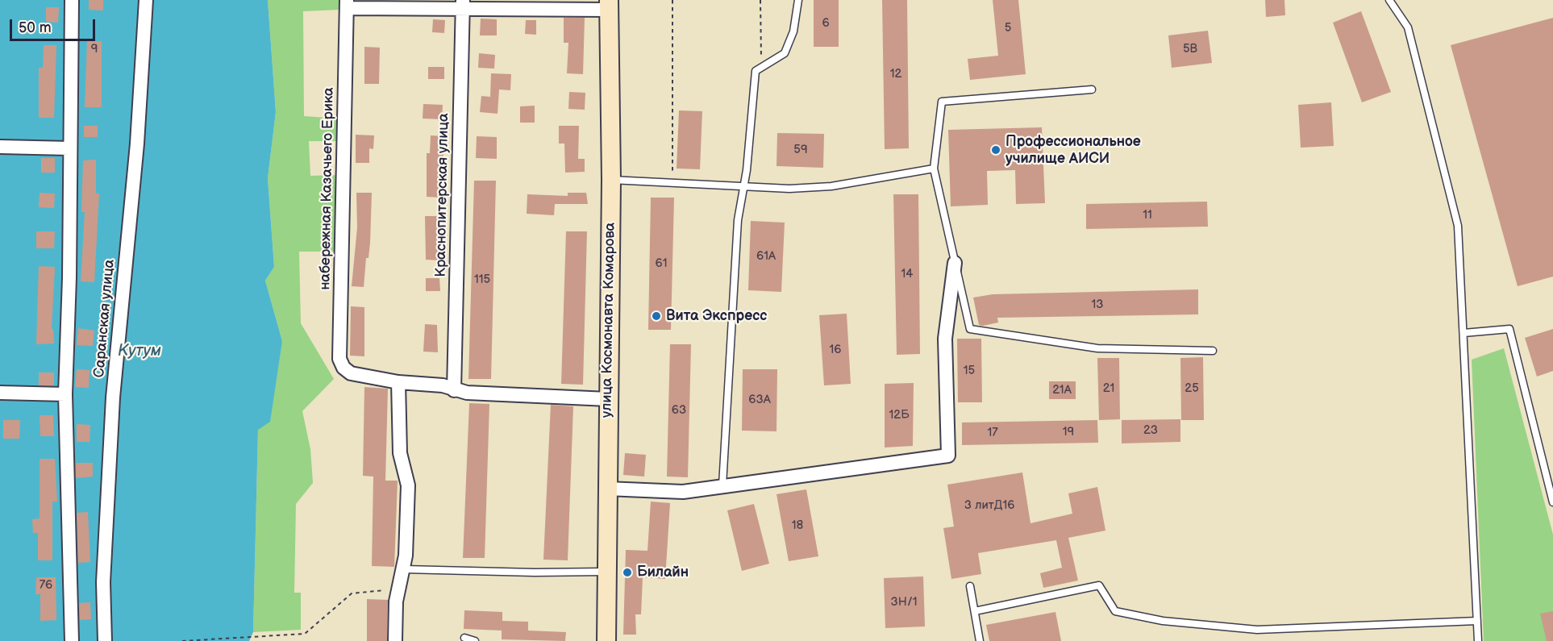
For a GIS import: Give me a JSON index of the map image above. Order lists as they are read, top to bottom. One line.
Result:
{"streets":{"main road":["улица Космонавта Комарова"],"street":["набережная Казачьего Ерика","Краснопитерская улица","Саранская улица"]},"water":["Кутум"],"places":["Профессиональное училище АИСИ","Вита Экспресс","Билайн"],"house_numbers":["6","5","9","5В","12","59","11","61А","61","14","115","13","16","15","21","25","21А","63А","63","12Б","23","19","17","3 литД16","18","76","3Н/1"],"scale_bar":"50 m"}
